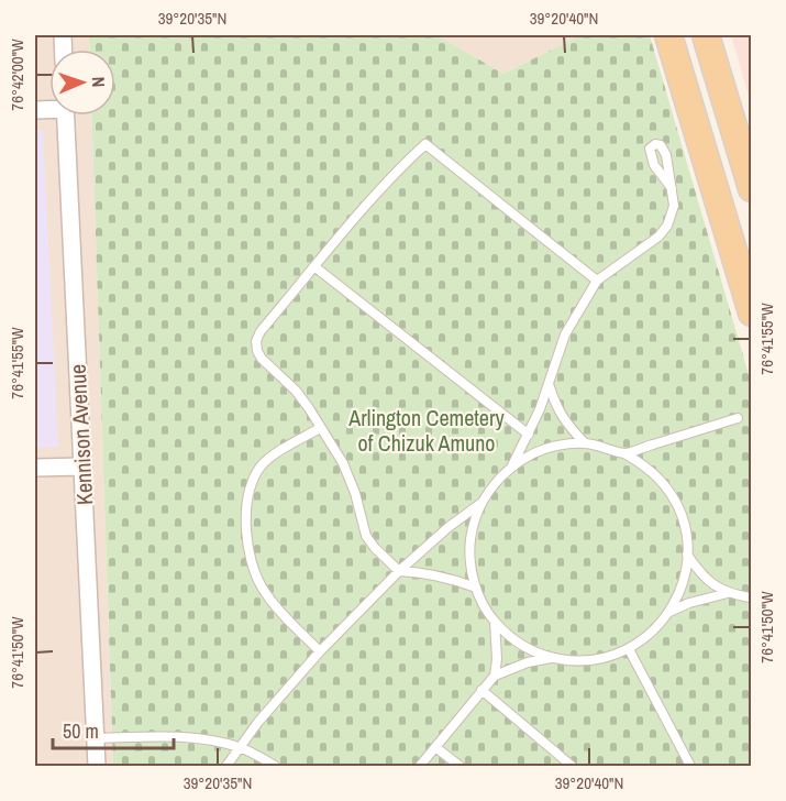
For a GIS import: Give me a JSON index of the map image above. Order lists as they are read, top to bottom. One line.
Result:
{"streets":{"street":["Kennison Avenue"]},"parks":["Arlington Cemetery of Chizuk Amuno"],"scale_bar":"50 m","north":"right","coordinates":["39°20'35\"N","39°20'40\"N","76°42'00\"W","76°41'55\"W","76°41'50\"W"]}
